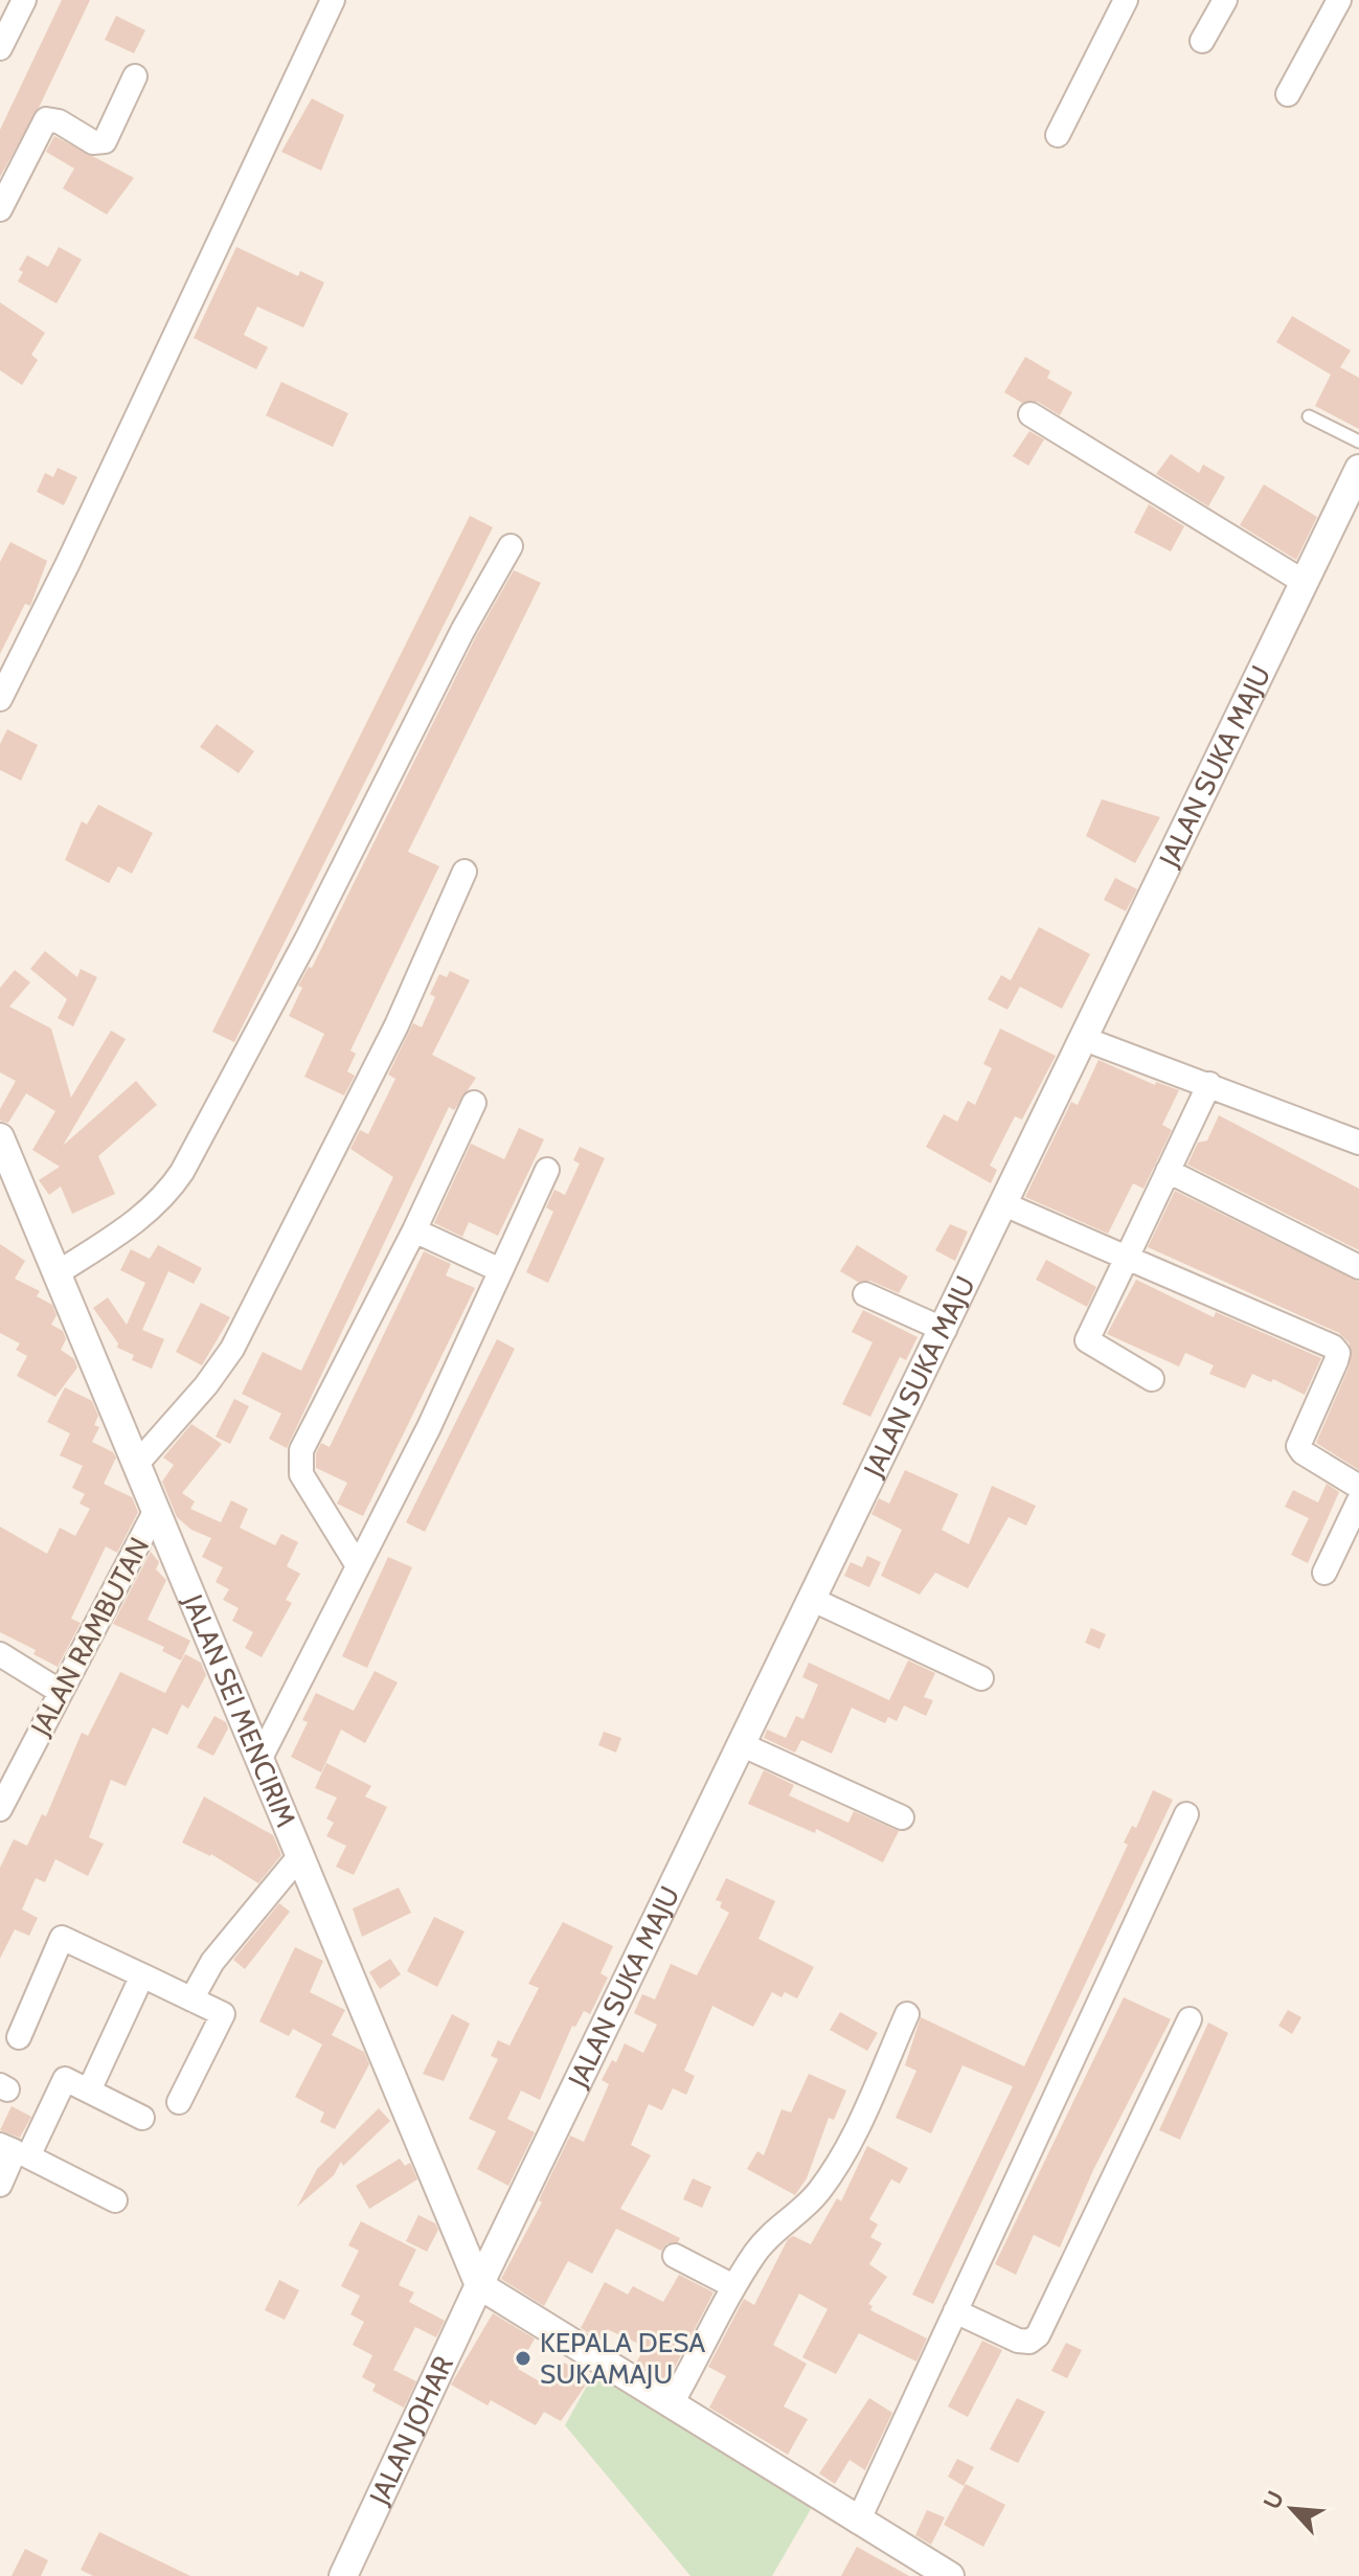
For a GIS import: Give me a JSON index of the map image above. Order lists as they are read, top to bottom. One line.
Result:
{"streets":{"street":["JALAN SUKA MAJU","JALAN RAMBUTAN","JALAN SEI MENCIRIM","JALAN JOHAR"]},"crossings":[["JALAN SUKA MAJU","JALAN SEI MENCIRIM"],["JALAN SUKA MAJU","JALAN JOHAR"],["JALAN RAMBUTAN","JALAN SEI MENCIRIM"],["JALAN SEI MENCIRIM","JALAN JOHAR"]],"places":["KEPALA DESA SUKAMAJU"],"north":"top left"}
